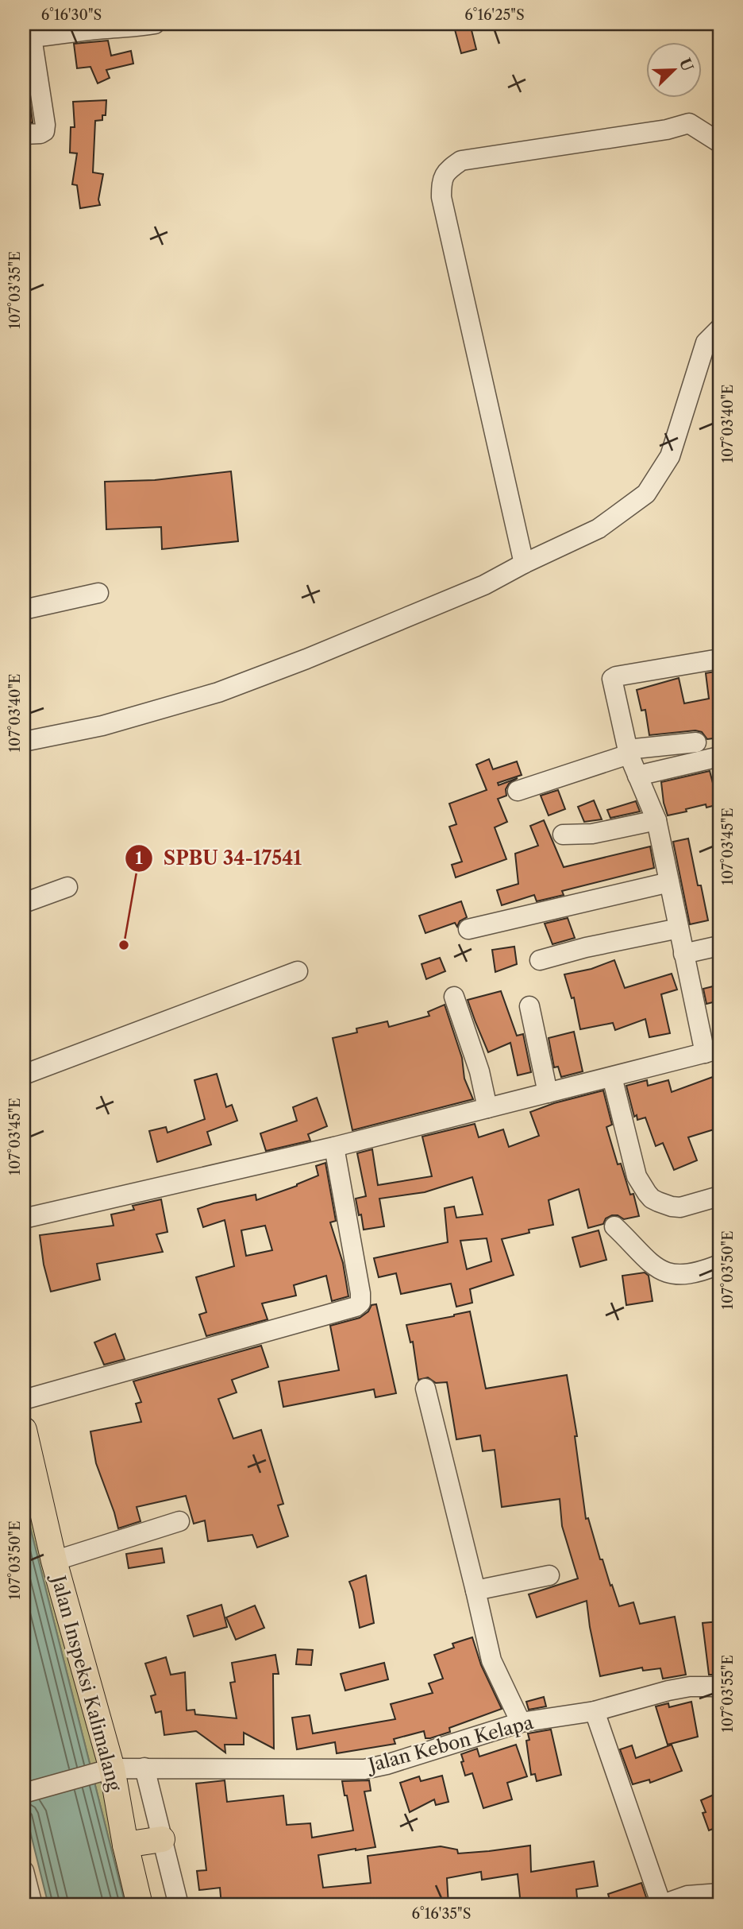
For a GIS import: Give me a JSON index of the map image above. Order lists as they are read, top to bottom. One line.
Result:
{"streets":{"main road":["Jalan Inspeksi Kalimalang"],"street":["Jalan Kebon Kelapa"]},"crossings":[["Jalan Inspeksi Kalimalang","Jalan Kebon Kelapa"]],"places":["SPBU 34-17541"],"north":"top right","coordinates":["6°16'30\"S","6°16'25\"S","107°03'35\"E","107°03'40\"E","107°03'45\"E","107°03'50\"E","107°03'55\"E","6°16'35\"S"]}
